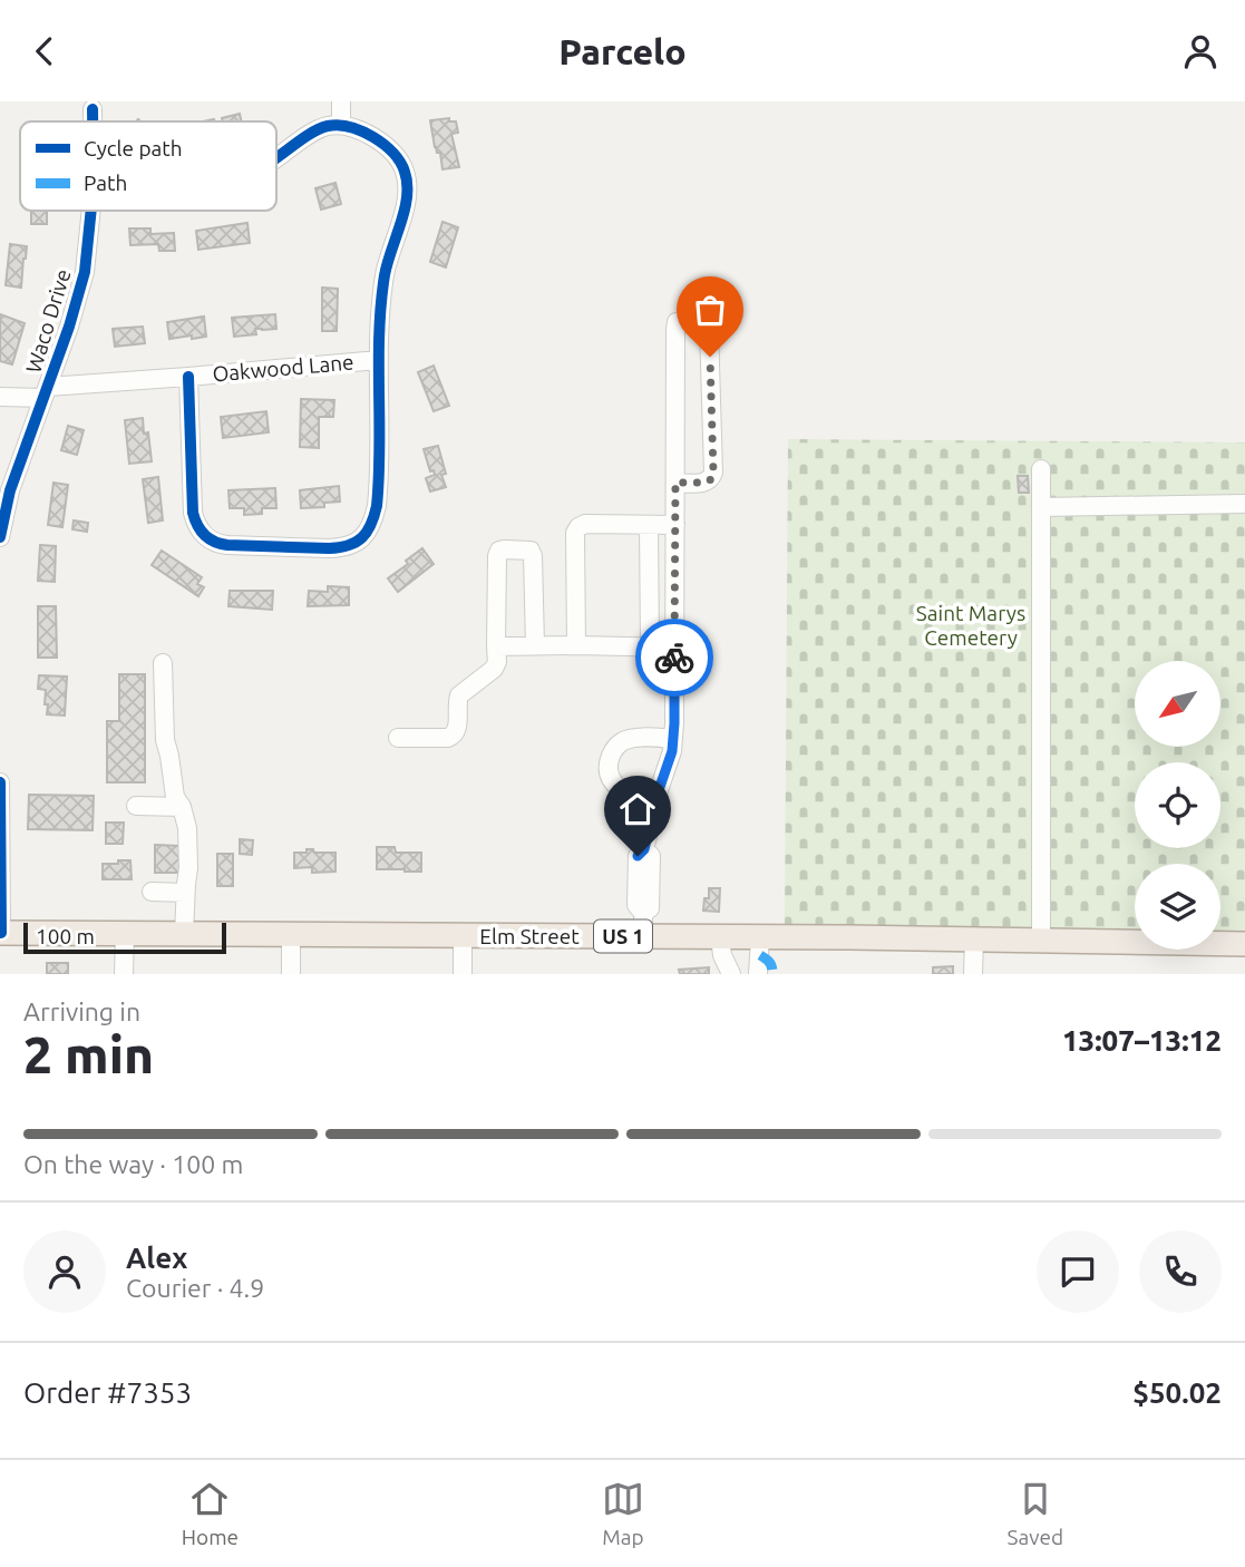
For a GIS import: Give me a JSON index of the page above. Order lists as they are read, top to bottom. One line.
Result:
{"streets":{"main road":["Elm Street","US 1"],"street":["Waco Drive","Oakwood Lane"]},"crossings":[["Waco Drive","Oakwood Lane"]],"parks":["Saint Marys Cemetery"],"legend":["Cycle path","Path"],"scale_bar":"100 m","north":"bottom left","page":{"header":"Parcelo","scale":"100 m","heading":["2 min","Arriving in","13:07–13:12"],"panel":["Alex","Courier · 4.9","Order #7353","$50.02"],"bar":"On the way · 100 m","tabs":["Home","Map","Saved"]}}
